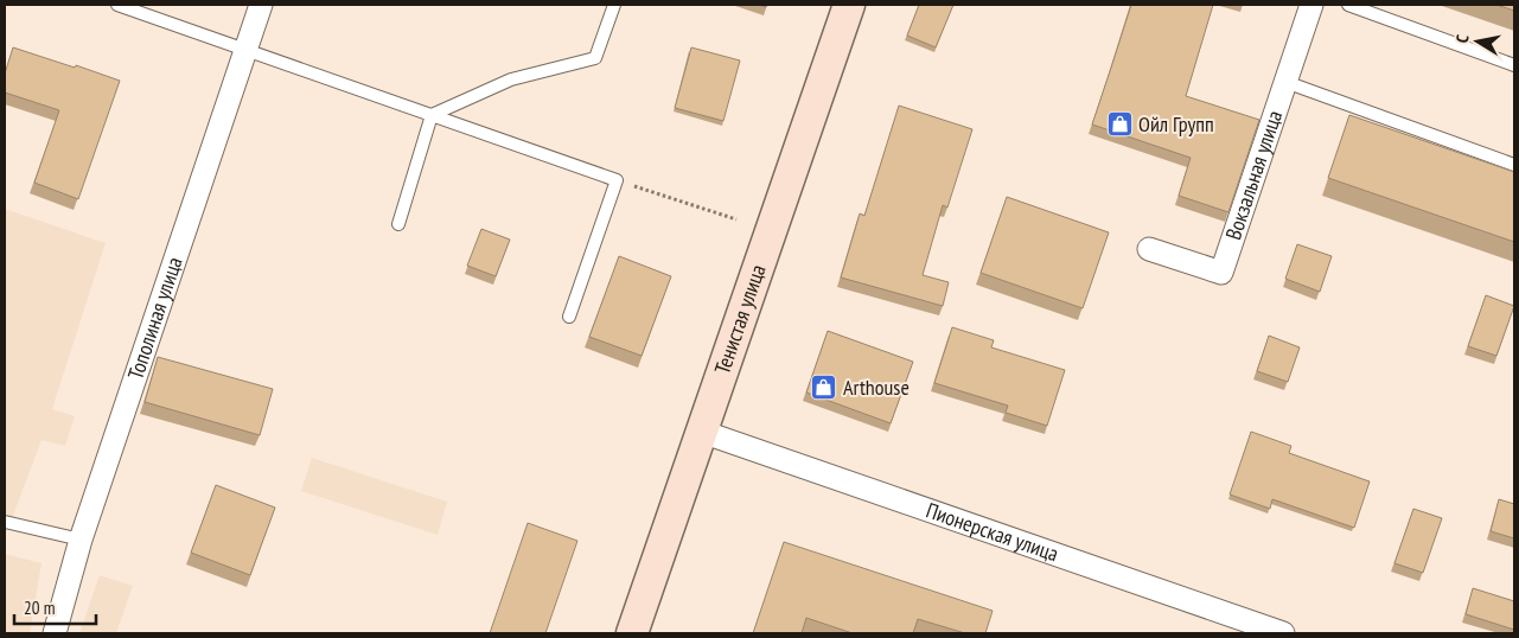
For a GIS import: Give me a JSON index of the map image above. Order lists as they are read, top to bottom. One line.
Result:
{"streets":{"main road":["Тенистая улица"],"street":["Вокзальная улица","Тополиная улица","Пионерская улица"]},"crossings":[["Тенистая улица","Пионерская улица"]],"places":{"shop":["Ойл Групп","Arthouse"]},"scale_bar":"20 m","north":"left"}
